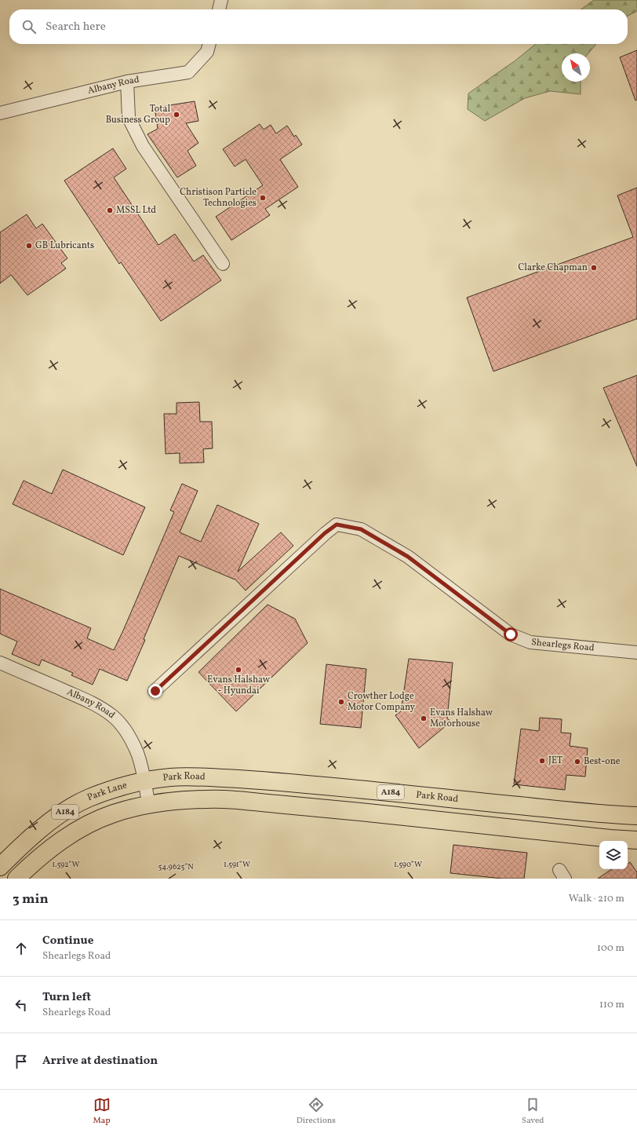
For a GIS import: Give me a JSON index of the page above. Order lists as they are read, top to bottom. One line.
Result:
{"streets":{"highway":["Park Road","A184","Park Lane"],"street":["Albany Road","Shearlegs Road"]},"crossings":[["Albany Road","Park Road"],["Albany Road","A184"],["Albany Road","Park Lane"],["Park Road","Park Lane"]],"places":["Total Business Group","Christison Particle Technologies","MSSL Ltd","GB Lubricants","Clarke Chapman","Evans Halshaw - Hyundai","Crowther Lodge Motor Company","Evans Halshaw Motorhouse","JET","Best-one"],"north":"top left","page":{"search":"Search here","heading":["3 min","Walk · 210 m"],"list":[["Continue","Shearlegs Road","100 m"],["Turn left","Shearlegs Road","110 m"],"Arrive at destination"],"nav":["Map","Directions","Saved"]},"coordinates":["1.592°W","1.591°W","1.590°W","54.9625°N"]}
